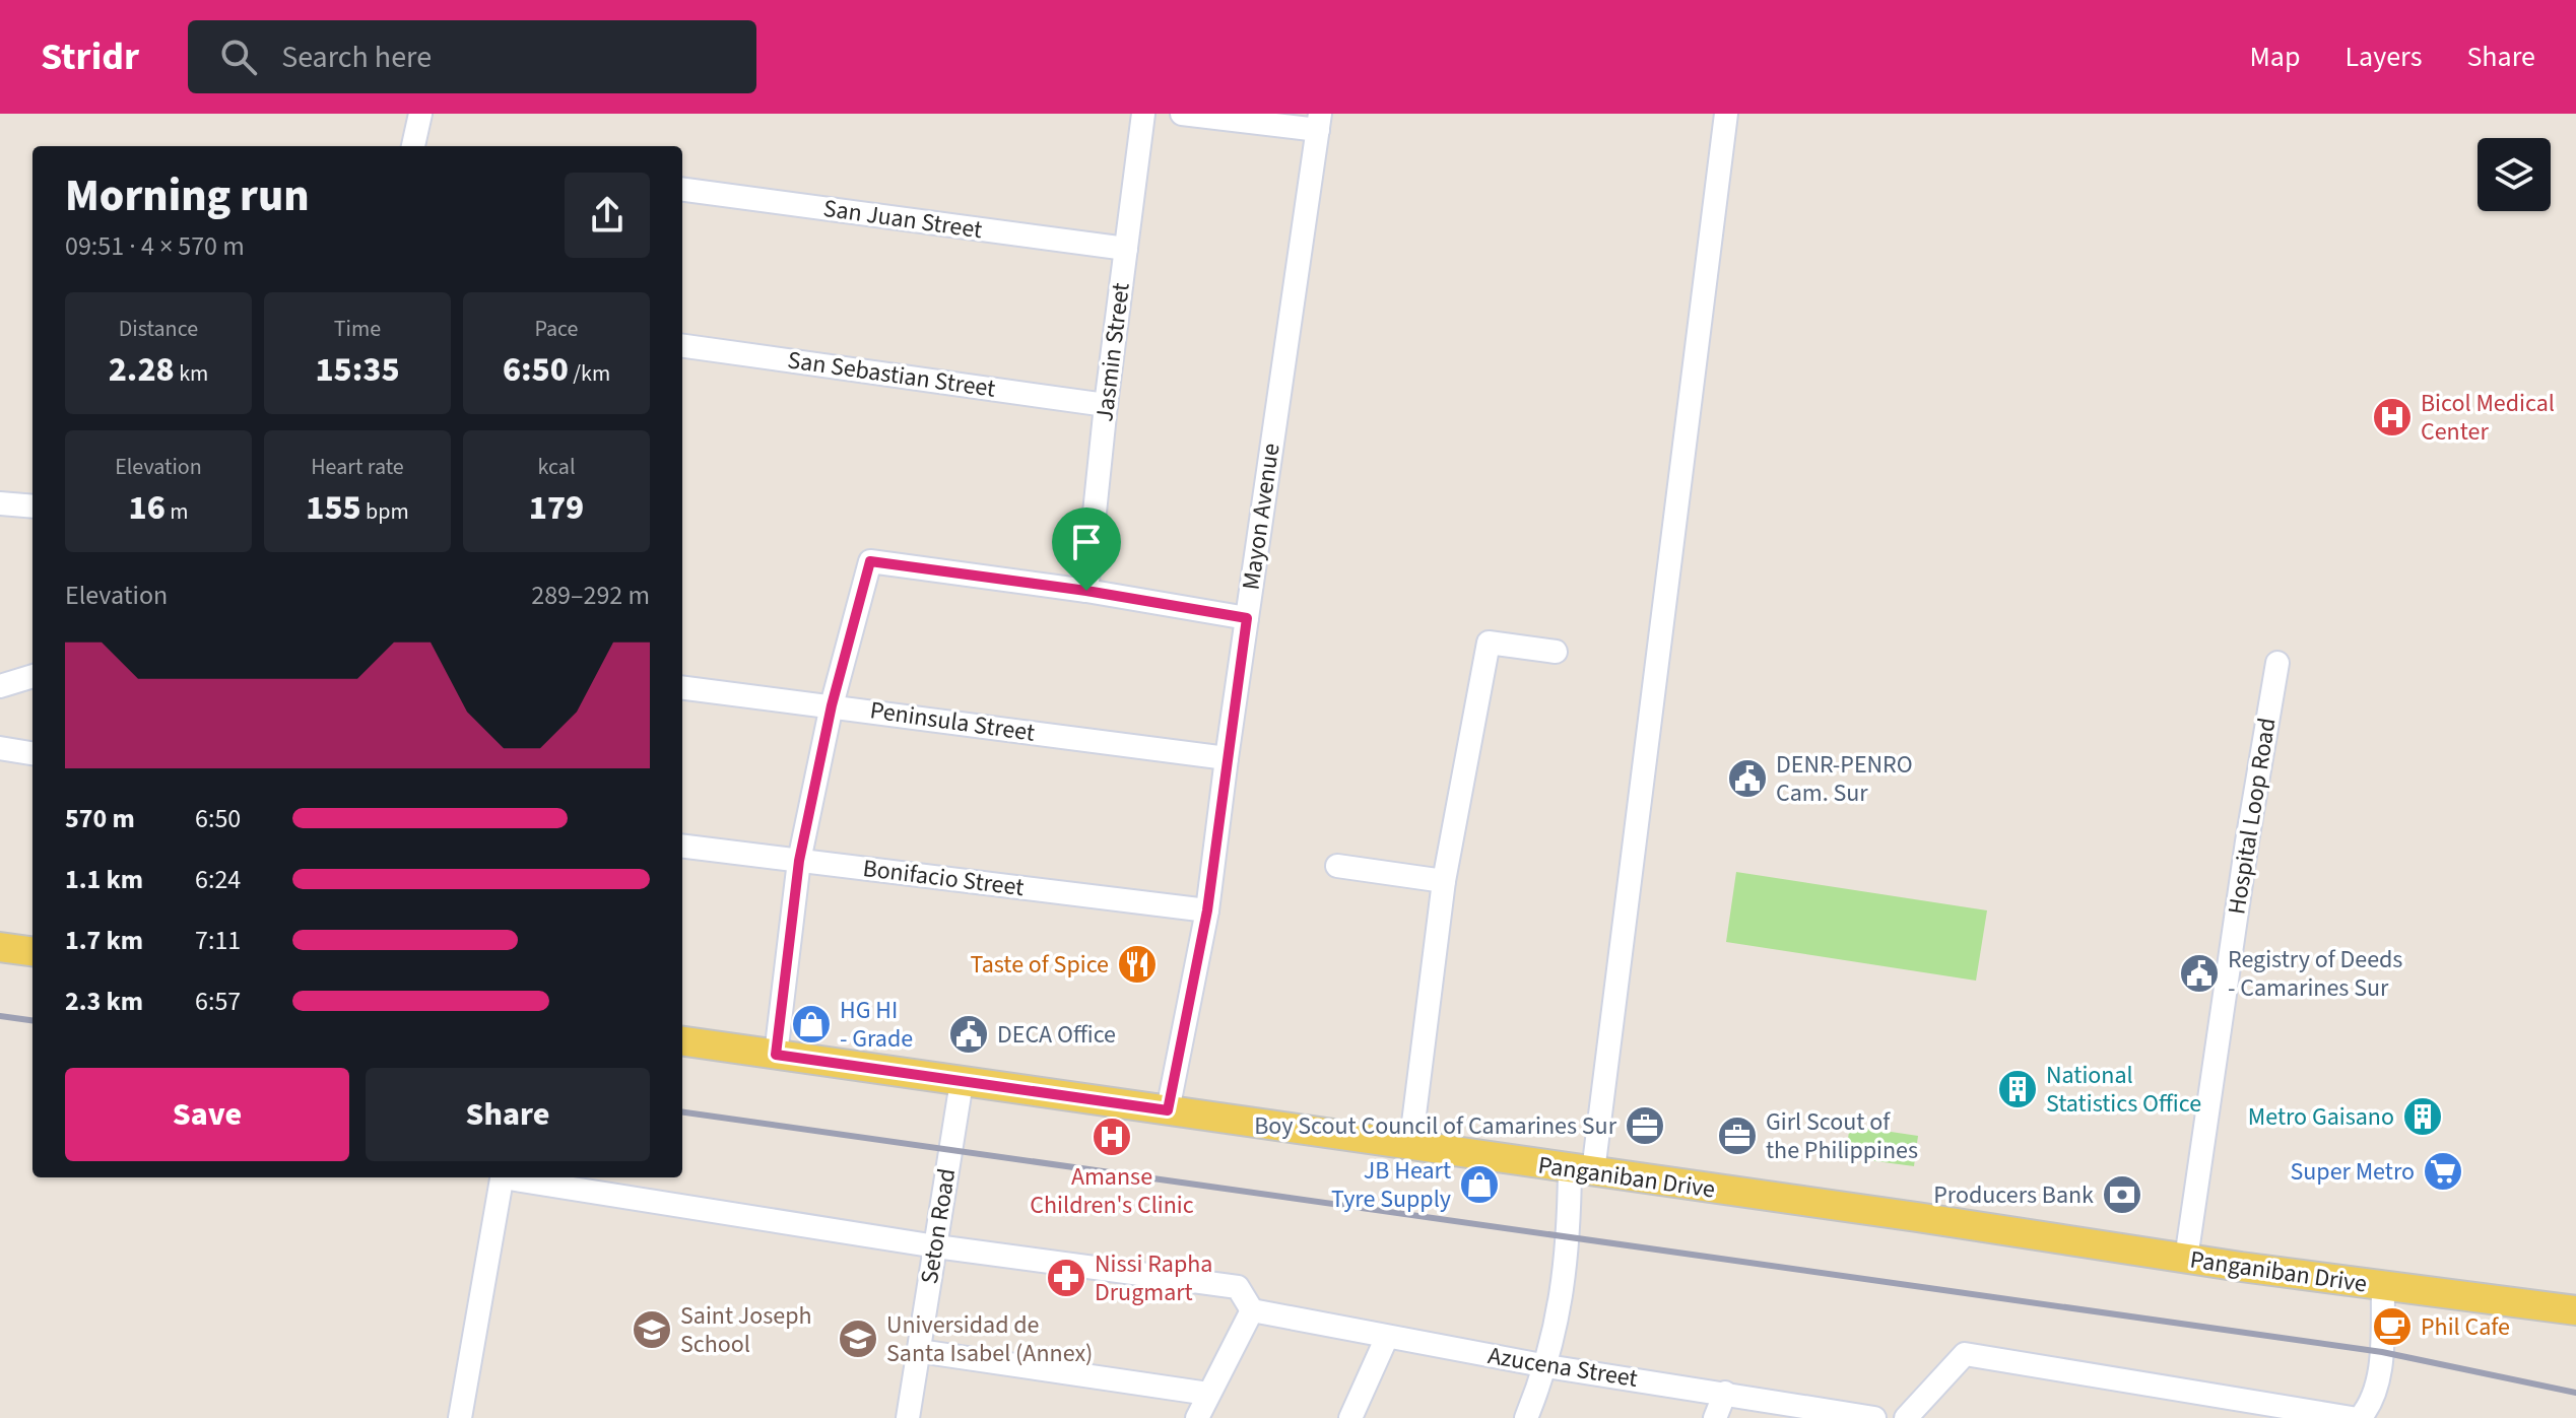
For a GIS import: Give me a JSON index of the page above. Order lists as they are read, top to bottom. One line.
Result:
{"streets":{"main road":["Panganiban Drive"],"street":["San Juan Street","Jasmin Street","San Sebastian Street","Mayon Avenue","Peninsula Street","Hospital Loop Road","Bonifacio Street","Seton Road","Azucena Street"]},"crossings":[["San Juan Street","Jasmin Street"],["Jasmin Street","San Sebastian Street"],["Mayon Avenue","Peninsula Street"],["Mayon Avenue","Bonifacio Street"],["Mayon Avenue","Panganiban Drive"],["Hospital Loop Road","Panganiban Drive"],["Panganiban Drive","Seton Road"]],"places":{"hospital":["Bicol Medical Center","Amanse Children's Clinic"],"public building":["DENR-PENRO Cam. Sur","Registry of Deeds - Camarines Sur","DECA Office"],"restaurant":["Taste of Spice"],"shop":["HG HI - Grade","JB Heart Tyre Supply"],"building":["National Statistics Office","Metro Gaisano"],"office":["Boy Scout Council of Camarines Sur","Girl Scout of the Philippines"],"supermarket":["Super Metro"],"bank":["Producers Bank"],"pharmacy":["Nissi Rapha Drugmart"],"cafe":["Phil Cafe"],"school or university":["Saint Joseph School","Universidad de Santa Isabel (Annex)"]},"page":{"header":"Stridr","search":"Search here","nav":["Map","Layers","Share"],"heading":["Morning run","09:51 · 4 × 570 m"],"stats":[["Distance","2.28 km"],["Time","15:35"],["Pace","6:50 /km"],["Elevation","16 m"],["Heart rate","155 bpm"],["kcal","179"]],"chart":["Elevation","289–292 m"],"list":[{"name":"570 m","note":"6:50"},{"name":"1.1 km","note":"6:24"},{"name":"1.7 km","note":"7:11"},{"name":"2.3 km","note":"6:57"}],"buttons":["Save","Share"]}}
